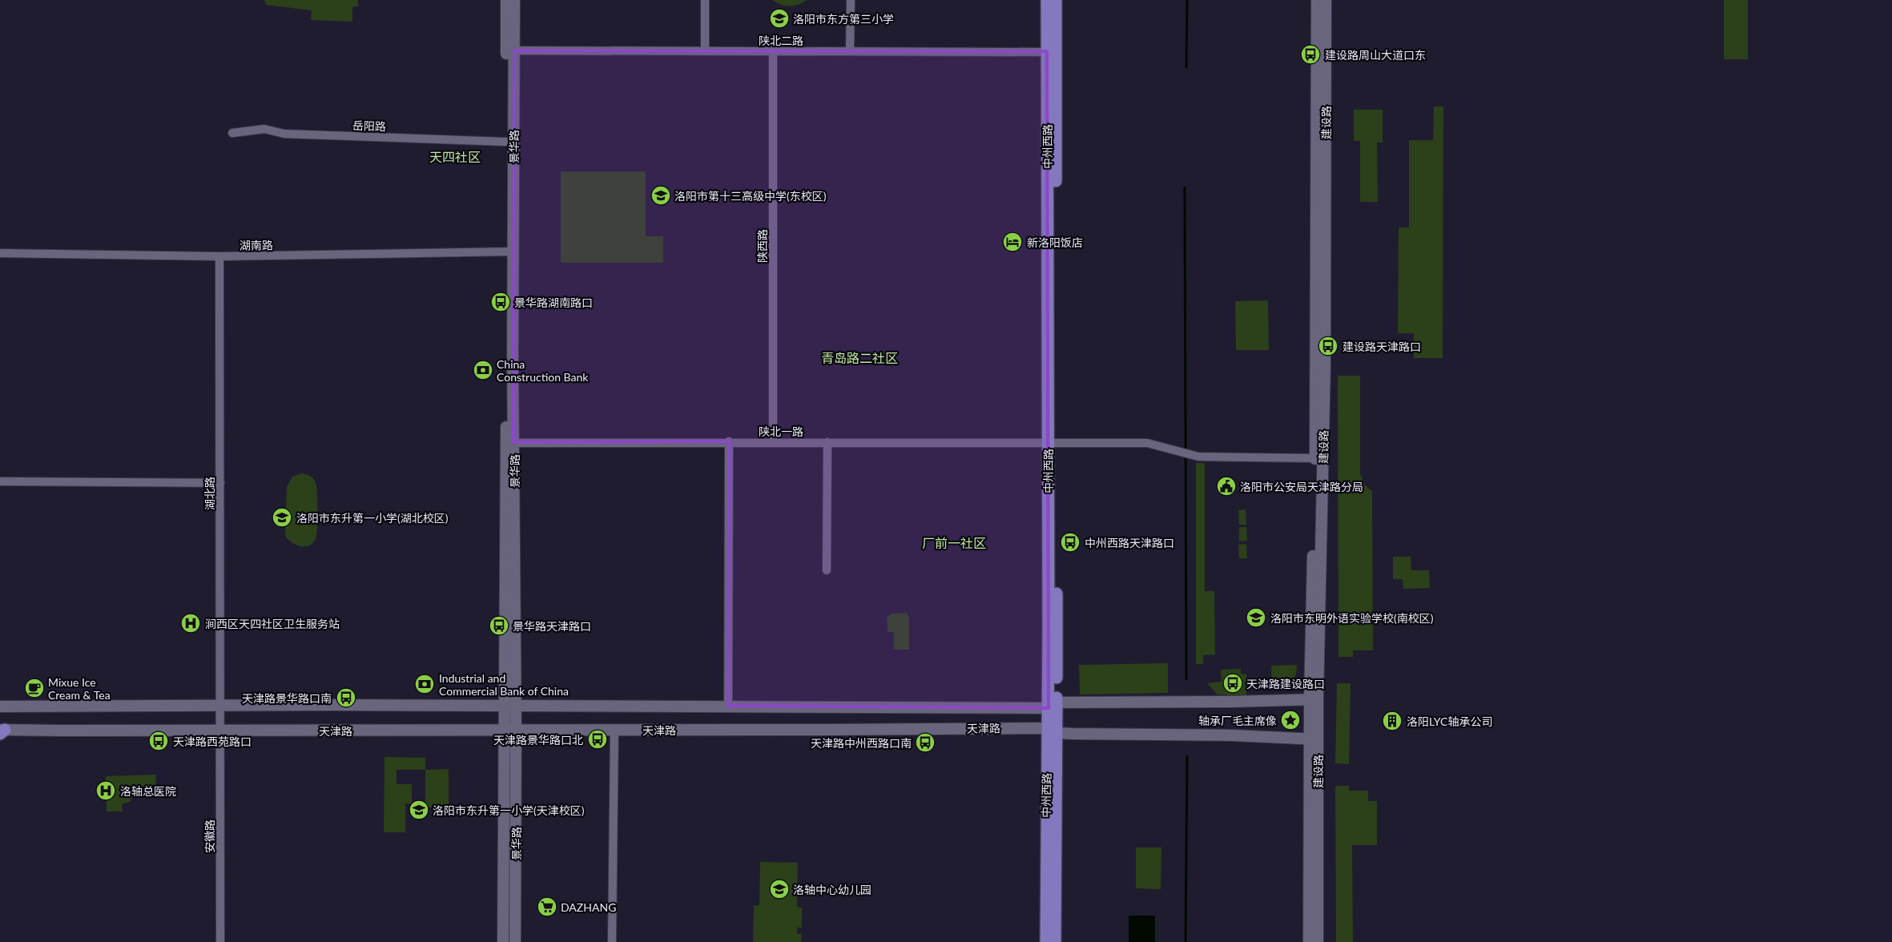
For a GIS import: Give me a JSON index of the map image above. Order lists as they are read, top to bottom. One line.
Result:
{"streets":{"main road":["建设路","景华路","中州西路","天津路"],"street":["陕北二路","岳阳路","湖南路","陕西路","陕北一路","湖北路","安徽路"]},"crossings":[["陕北二路","景华路"],["陕北二路","中州西路"],["陕北二路","陕西路"],["建设路","陕北一路"],["建设路","天津路"],["岳阳路","景华路"],["景华路","湖南路"],["景华路","陕北一路"],["景华路","天津路"],["中州西路","陕北一路"],["中州西路","天津路"],["湖南路","湖北路"],["陕西路","陕北一路"],["湖北路","天津路"],["湖北路","安徽路"],["天津路","安徽路"]],"districts":["天四社区","青岛路二社区","厂前一社区"],"places":{"school or university":["洛阳市东方第三小学","洛阳市第十三高级中学(东校区)","洛阳市东升第一小学(湖北校区)","洛阳市东明外语实验学校(南校区)","洛阳市东升第一小学(天津校区)","洛轴中心幼儿园"],"bus stop":["建设路周山大道口东","景华路湖南路口","建设路天津路口","中州西路天津路口","景华路天津路口","天津路建设路口","天津路景华路口南","天津路景华路口北","天津路西苑路口","天津路中州西路口南"],"hotel":["新洛阳饭店"],"bank":["China Construction Bank","Industrial and Commercial Bank of China"],"public building":["洛阳市公安局天津路分局"],"hospital":["涧西区天四社区卫生服务站","洛轴总医院"],"cafe":["Mixue Ice Cream & Tea"],"place":["轴承厂毛主席像"],"building":["洛阳LYC轴承公司"],"supermarket":["DAZHANG"]}}
